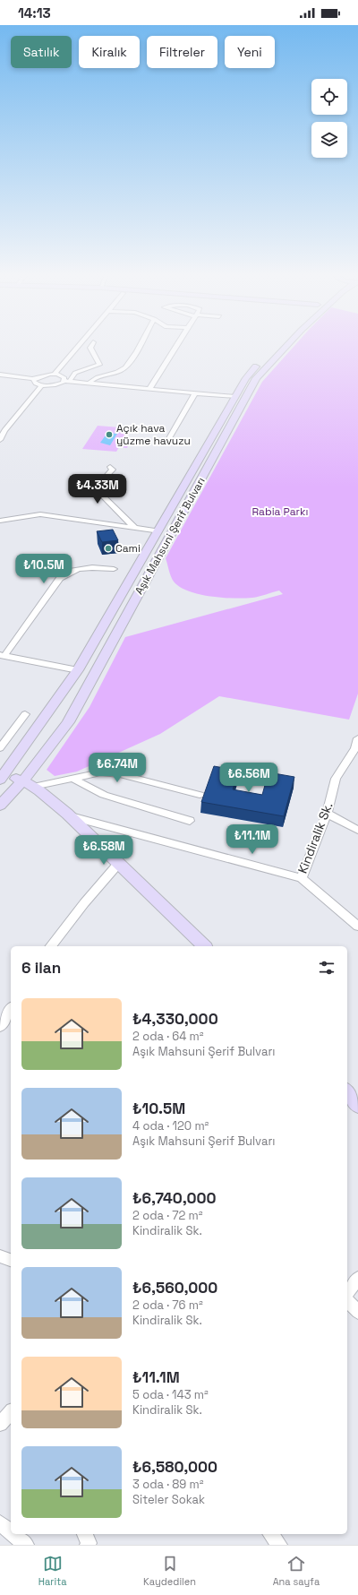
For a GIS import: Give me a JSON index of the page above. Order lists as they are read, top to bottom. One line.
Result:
{"streets":{"main road":["Aşık Mahsuni Şerif Bulvarı"],"street":["Kindiralik Sk."]},"parks":["Rabia Parkı"],"places":["Açık hava yüzme havuzu","Cami"],"page":{"status":"14:13","chip":["Satılık","Kiralık","Filtreler","Yeni"],"price":["₺4.33M","₺10.5M","₺6.74M","₺6.56M","₺11.1M","₺6.58M"],"heading":"6 ilan","list":[{"name":"₺4,330,000","note":"2 oda · 64 m² · Aşık Mahsuni Şerif Bulvarı"},{"name":"₺10.5M","note":"4 oda · 120 m² · Aşık Mahsuni Şerif Bulvarı"},{"name":"₺6,740,000","note":"2 oda · 72 m² · Kindiralik Sk."},{"name":"₺6,560,000","note":"2 oda · 76 m² · Kindiralik Sk."},{"name":"₺11.1M","note":"5 oda · 143 m² · Kindiralik Sk."},{"name":"₺6,580,000","note":"3 oda · 89 m² · Siteler Sokak"}],"tabs":["Harita","Kaydedilen","Ana sayfa"]}}
